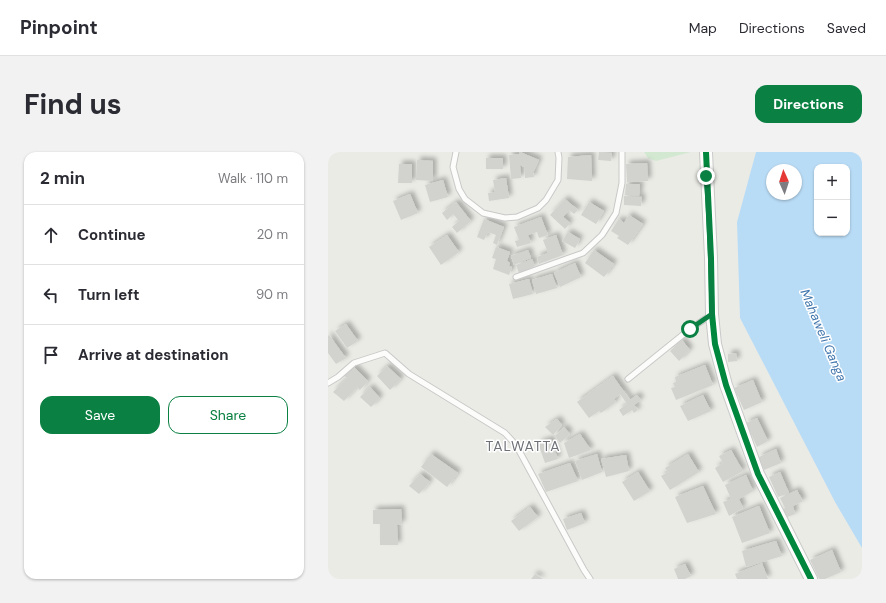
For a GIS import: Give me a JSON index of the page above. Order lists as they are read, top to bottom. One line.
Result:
{"districts":["TALWATTA"],"water":["Mahaweli Ganga"],"north":"top","page":{"header":"Pinpoint","nav":["Map","Directions","Saved"],"buttons":["Directions",["Save","Share"]],"title":"Find us","heading":["2 min","Walk · 110 m"],"map_buttons":["+","−"],"list":[["Continue","20 m"],["Turn left","90 m"],"Arrive at destination"]}}
